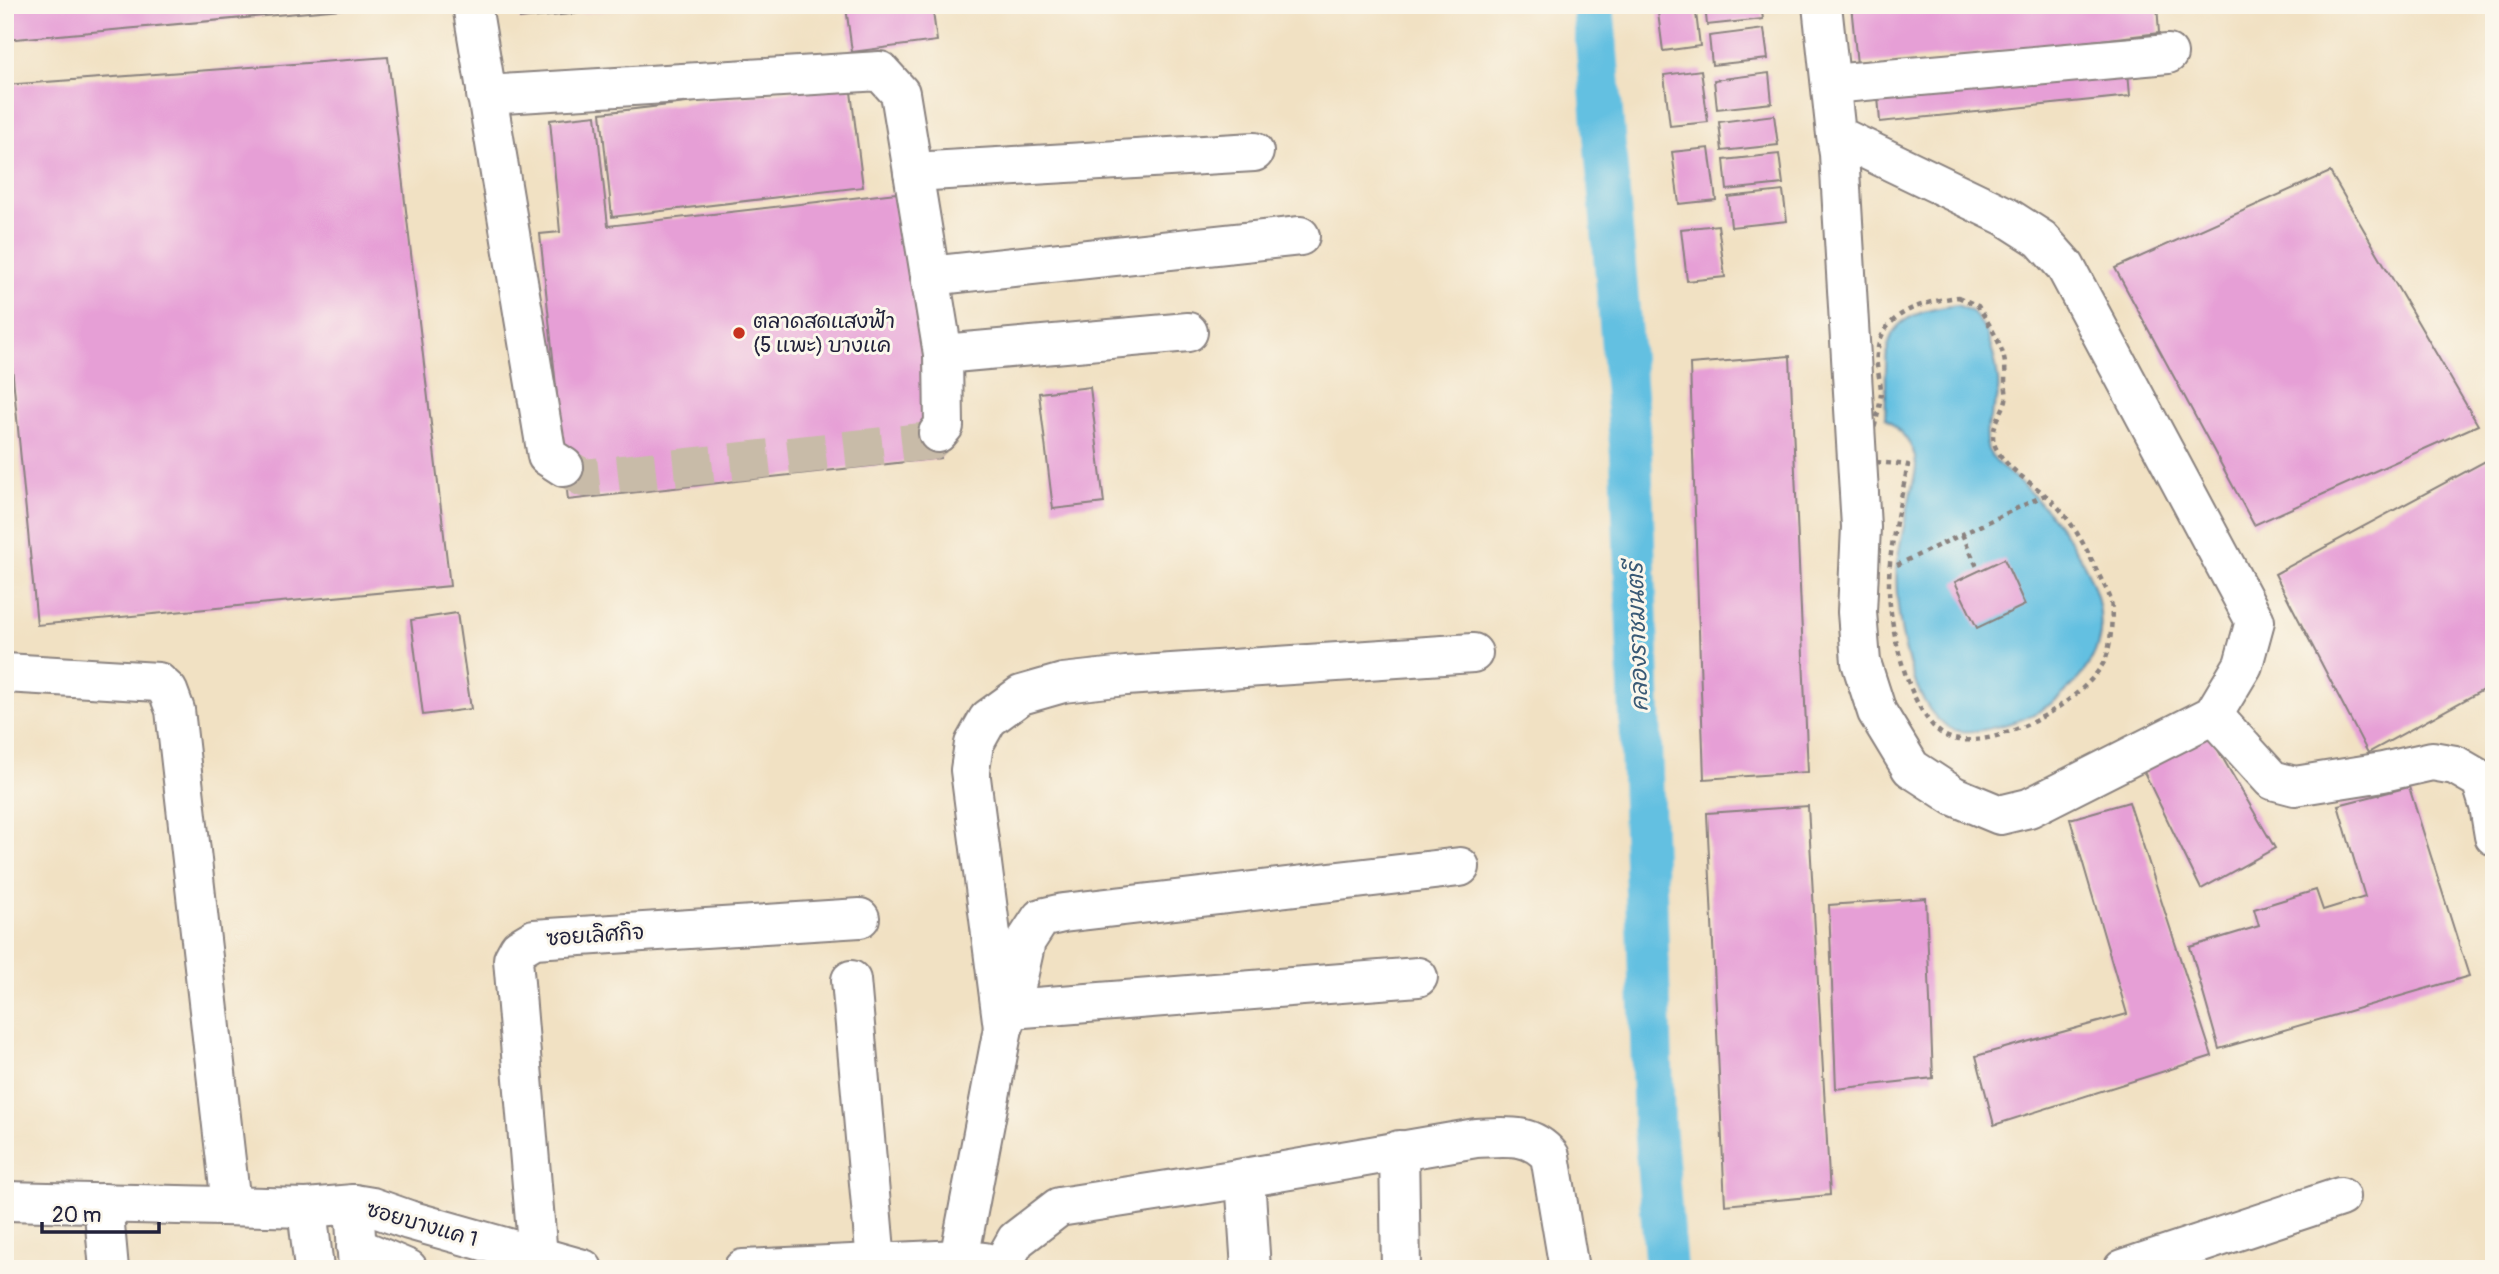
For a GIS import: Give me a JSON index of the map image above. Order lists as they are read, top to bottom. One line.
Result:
{"streets":{"street":["ซอยเลิศกิจ","ซอยบางแค 1"]},"crossings":[["ซอยเลิศกิจ","ซอยบางแค 1"]],"water":["คลองราชมนตรี"],"places":["ตลาดสดแสงฟ้า (5 แพะ) บางแค"],"scale_bar":"20 m"}
